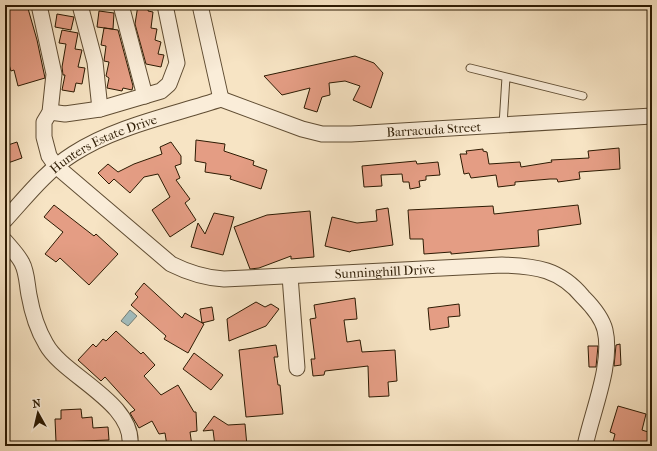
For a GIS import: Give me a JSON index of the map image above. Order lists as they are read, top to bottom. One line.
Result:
{"streets":{"street":["Barracuda Street","Hunters Estate Drive","Sunninghill Drive"]},"crossings":[["Barracuda Street","Hunters Estate Drive"],["Hunters Estate Drive","Sunninghill Drive"]],"north":"top"}
